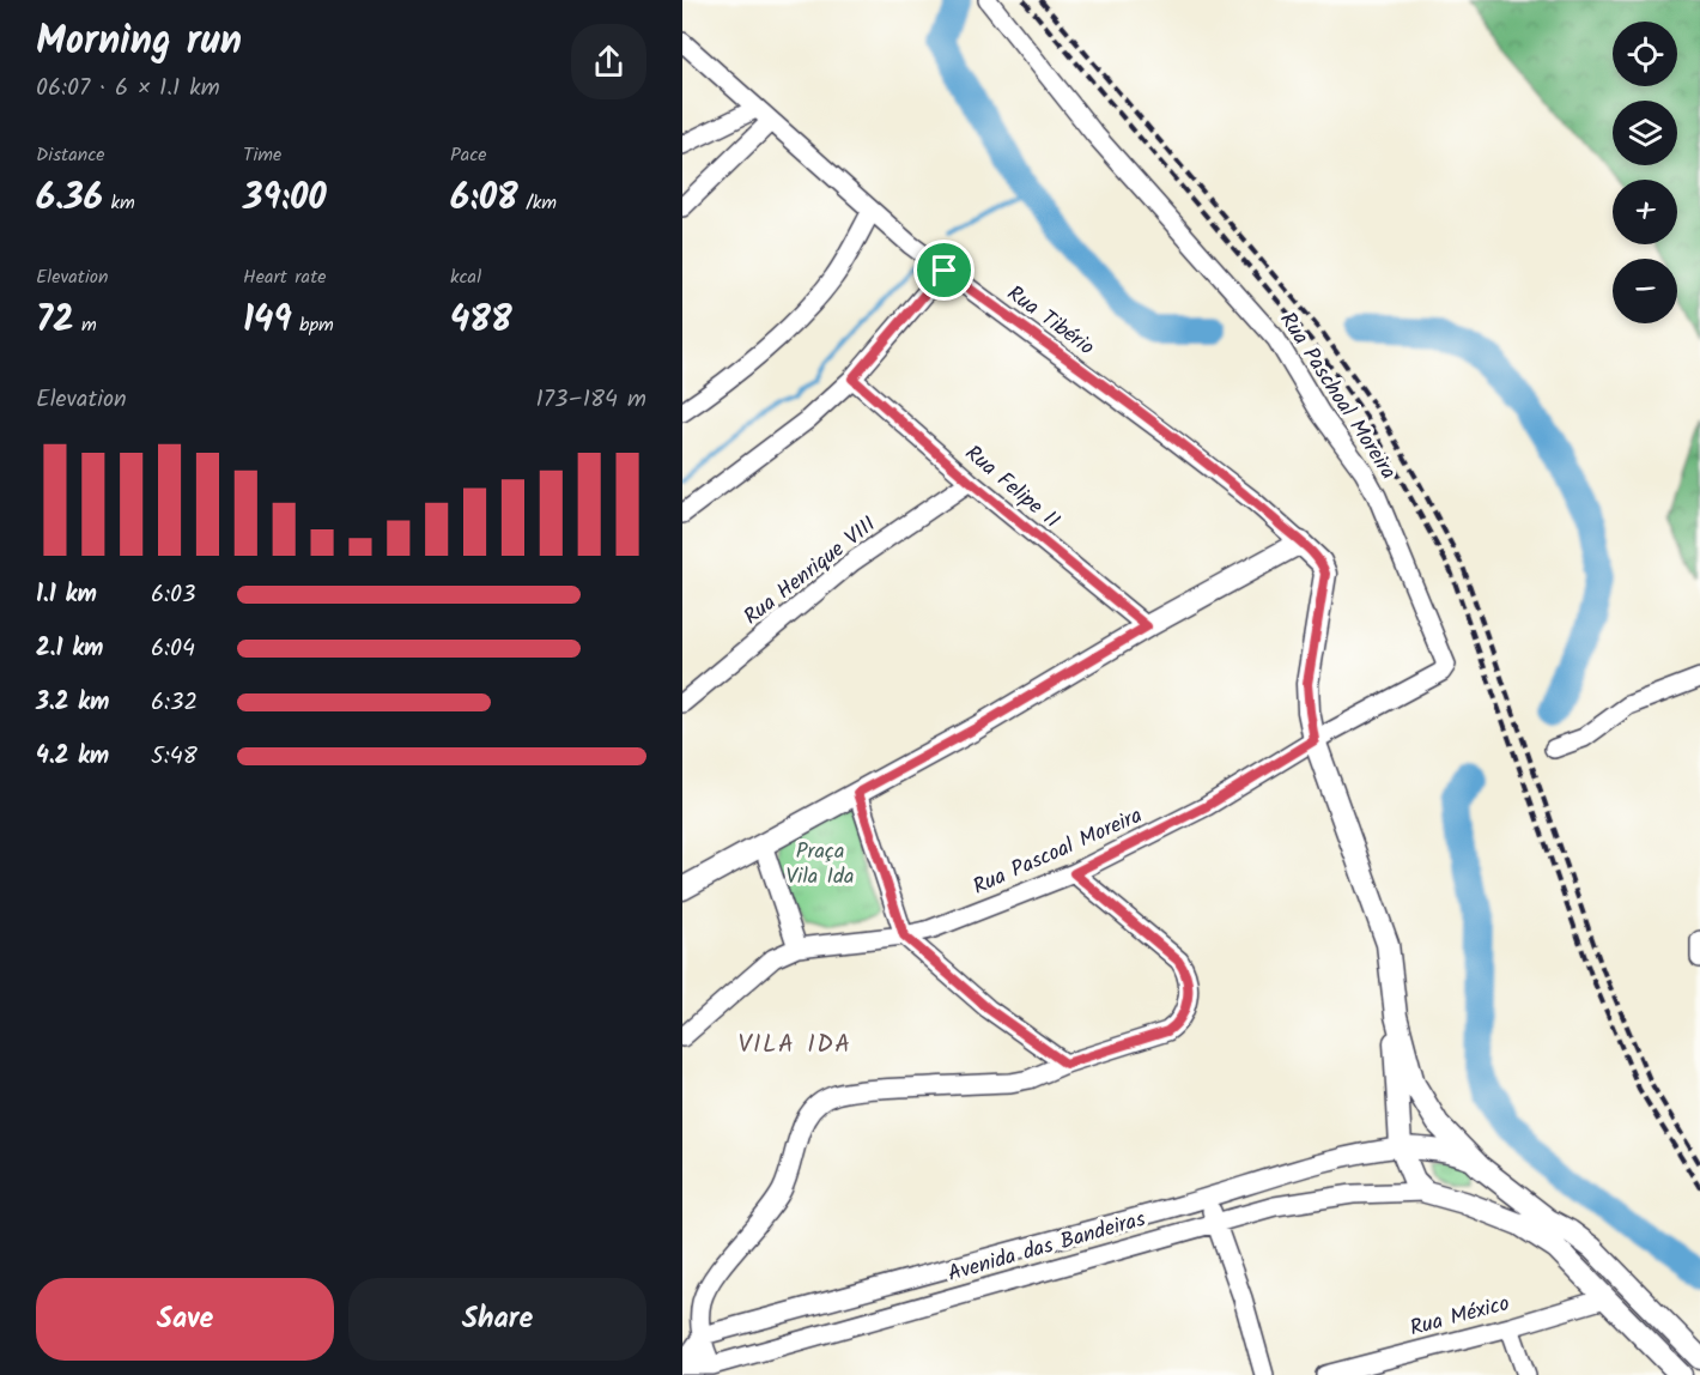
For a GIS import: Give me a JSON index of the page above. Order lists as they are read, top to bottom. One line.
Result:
{"streets":{"street":["Rua Tibério","Rua Paschoal Moreira","Rua Felipe II","Rua Henrique VIII","Rua Pascoal Moreira","Avenida das Bandeiras","Rua México"]},"crossings":[["Rua Paschoal Moreira","Rua Pascoal Moreira"],["Rua Felipe II","Rua Henrique VIII"]],"districts":["VILA IDA"],"parks":["Praça Vila Ida"],"page":{"heading":["Morning run","06:07 · 6 × 1.1 km"],"map_buttons":["+","−"],"stats":[["Distance","6.36 km"],["Time","39:00"],["Pace","6:08 /km"],["Elevation","72 m"],["Heart rate","149 bpm"],["kcal","488"]],"chart":["Elevation","173–184 m"],"list":[{"name":"1.1 km","note":"6:03"},{"name":"2.1 km","note":"6:04"},{"name":"3.2 km","note":"6:32"},{"name":"4.2 km","note":"5:48"}],"buttons":["Save","Share"]}}
